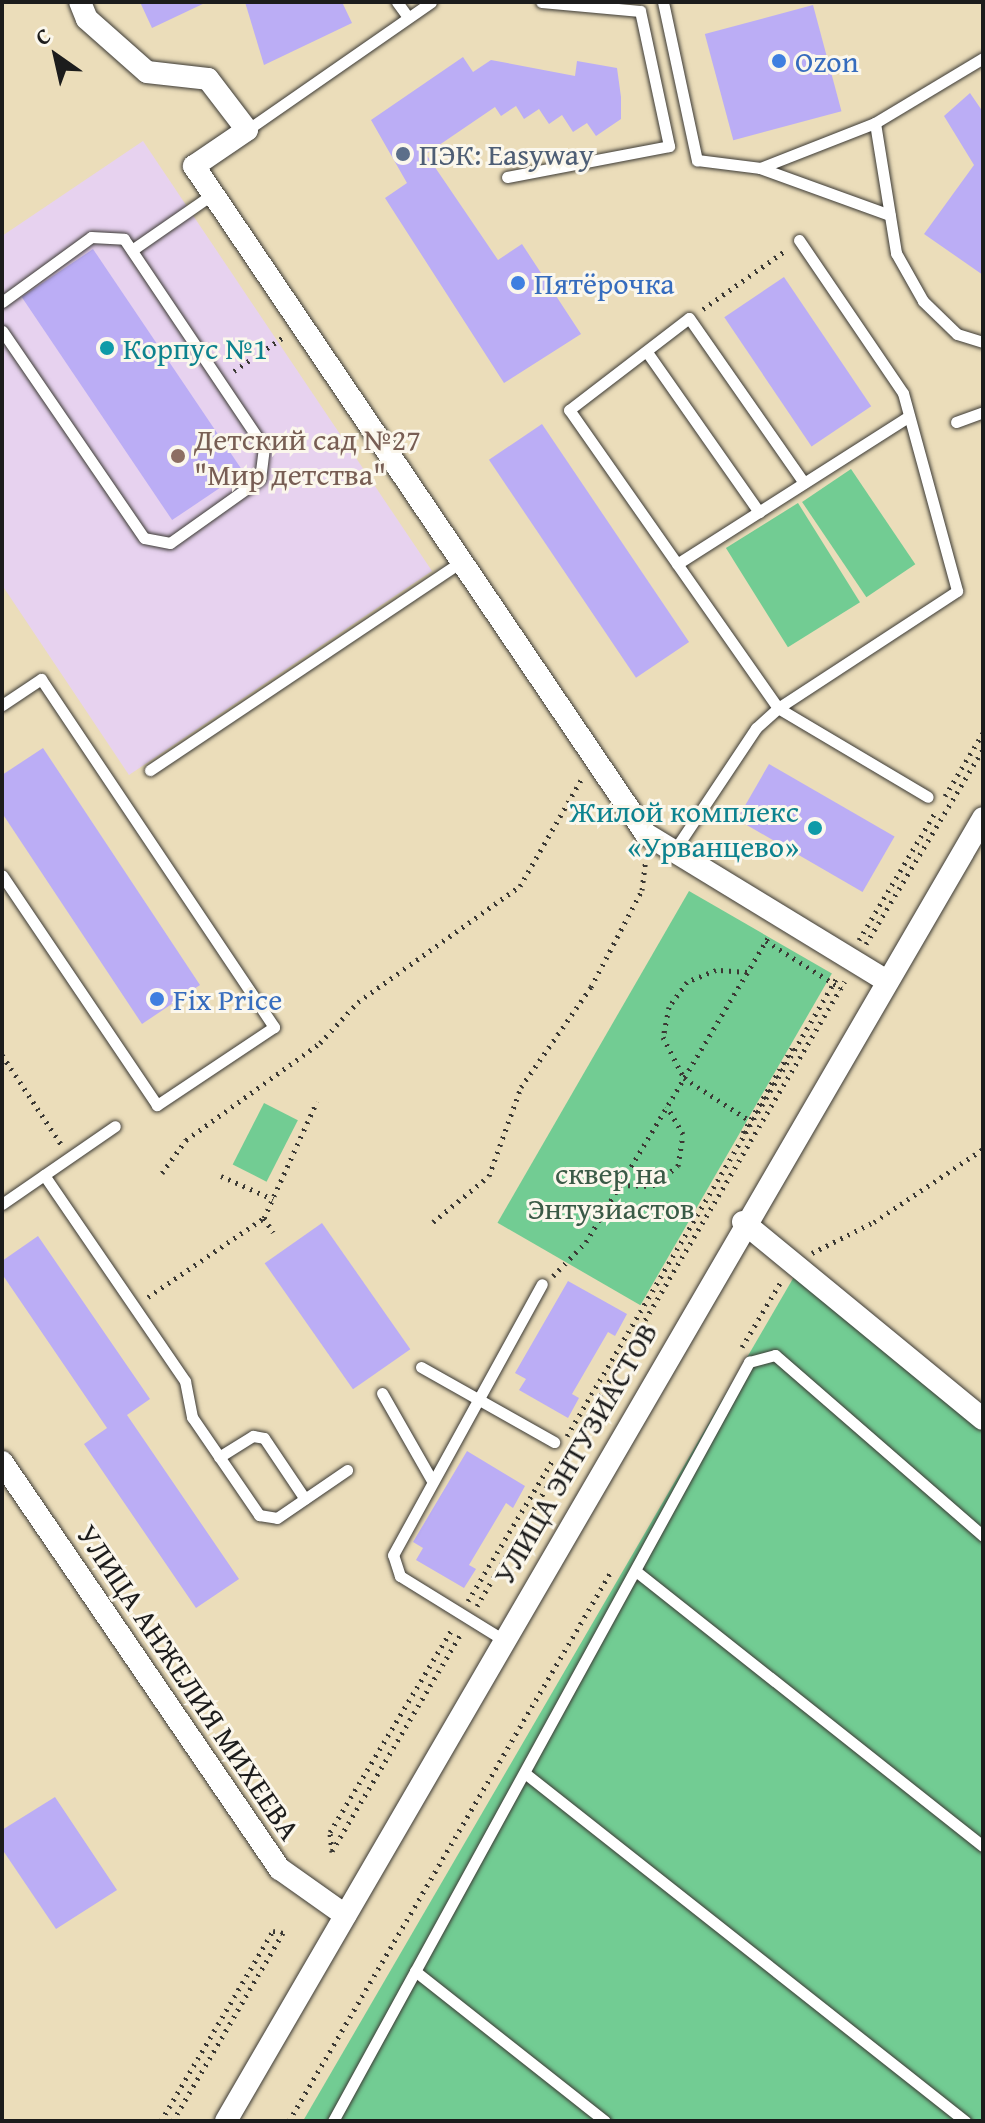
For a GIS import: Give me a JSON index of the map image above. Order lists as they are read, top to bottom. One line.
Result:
{"streets":{"street":["УЛИЦА ЭНТУЗИАСТОВ","УЛИЦА АНЖЕЛИЯ МИХЕЕВА"]},"crossings":[["УЛИЦА ЭНТУЗИАСТОВ","УЛИЦА АНЖЕЛИЯ МИХЕЕВА"]],"parks":["сквер на Энтузиастов"],"places":["Ozon","ПЭК: Easyway","Пятёрочка","Корпус №1","Детский сад №27 \"Мир детства\"","Жилой комплекс «Урванцево»","Fix Price"],"north":"top left"}
